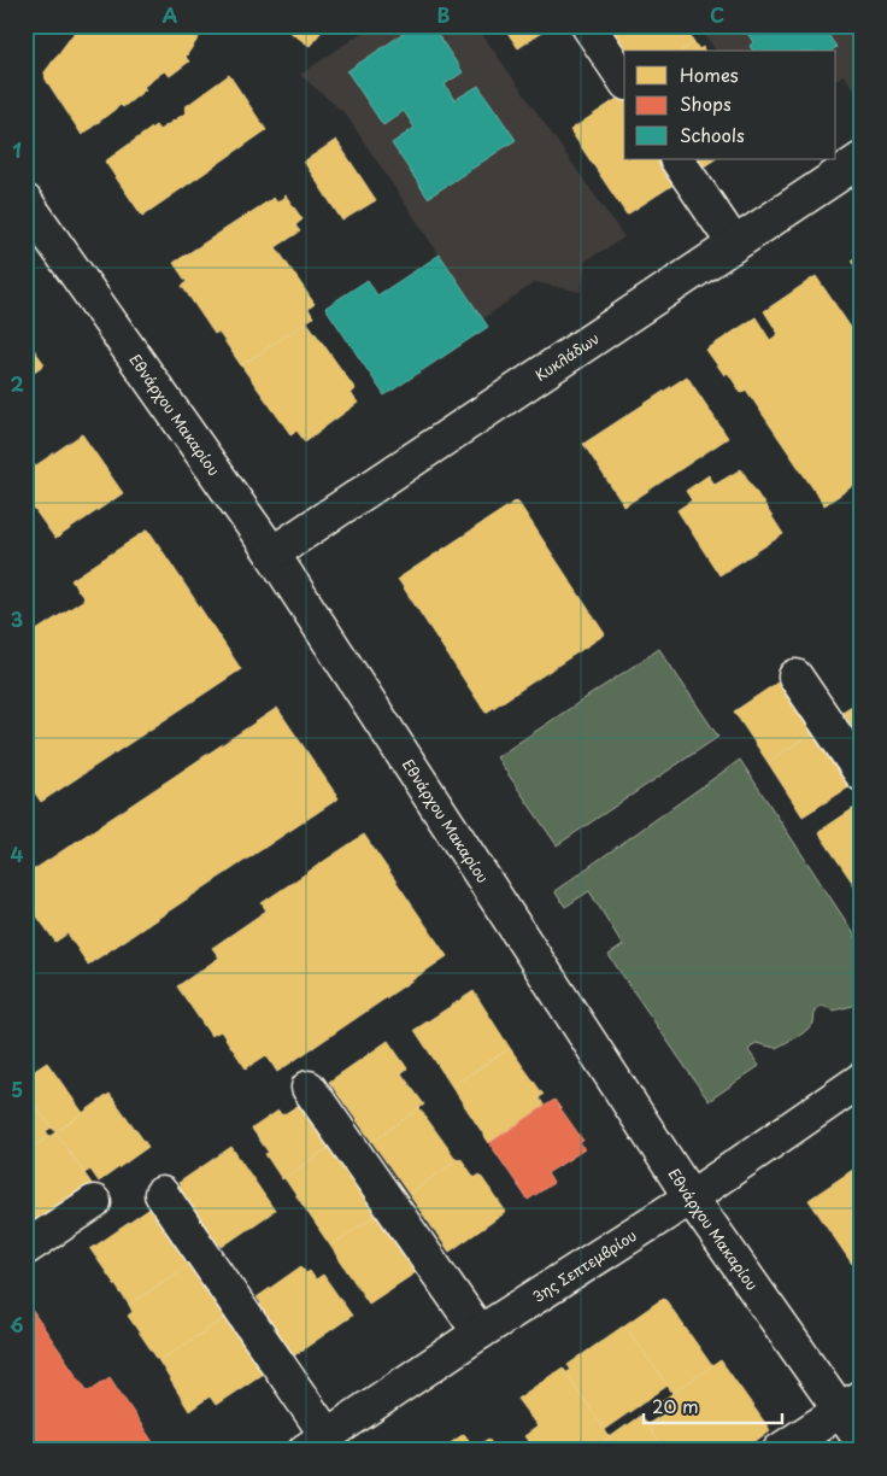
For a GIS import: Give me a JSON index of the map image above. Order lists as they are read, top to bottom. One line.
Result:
{"streets":{"street":["Κυκλάδων","Εθνάρχου Μακαρίου","3ης Σεπτεμβρίου"]},"crossings":[["Κυκλάδων","Εθνάρχου Μακαρίου"],["Εθνάρχου Μακαρίου","3ης Σεπτεμβρίου"]],"legend":["Homes","Shops","Schools"],"scale_bar":"20 m","grid":{"columns":["A","B","C"],"rows":["1","2","3","4","5","6"]}}
